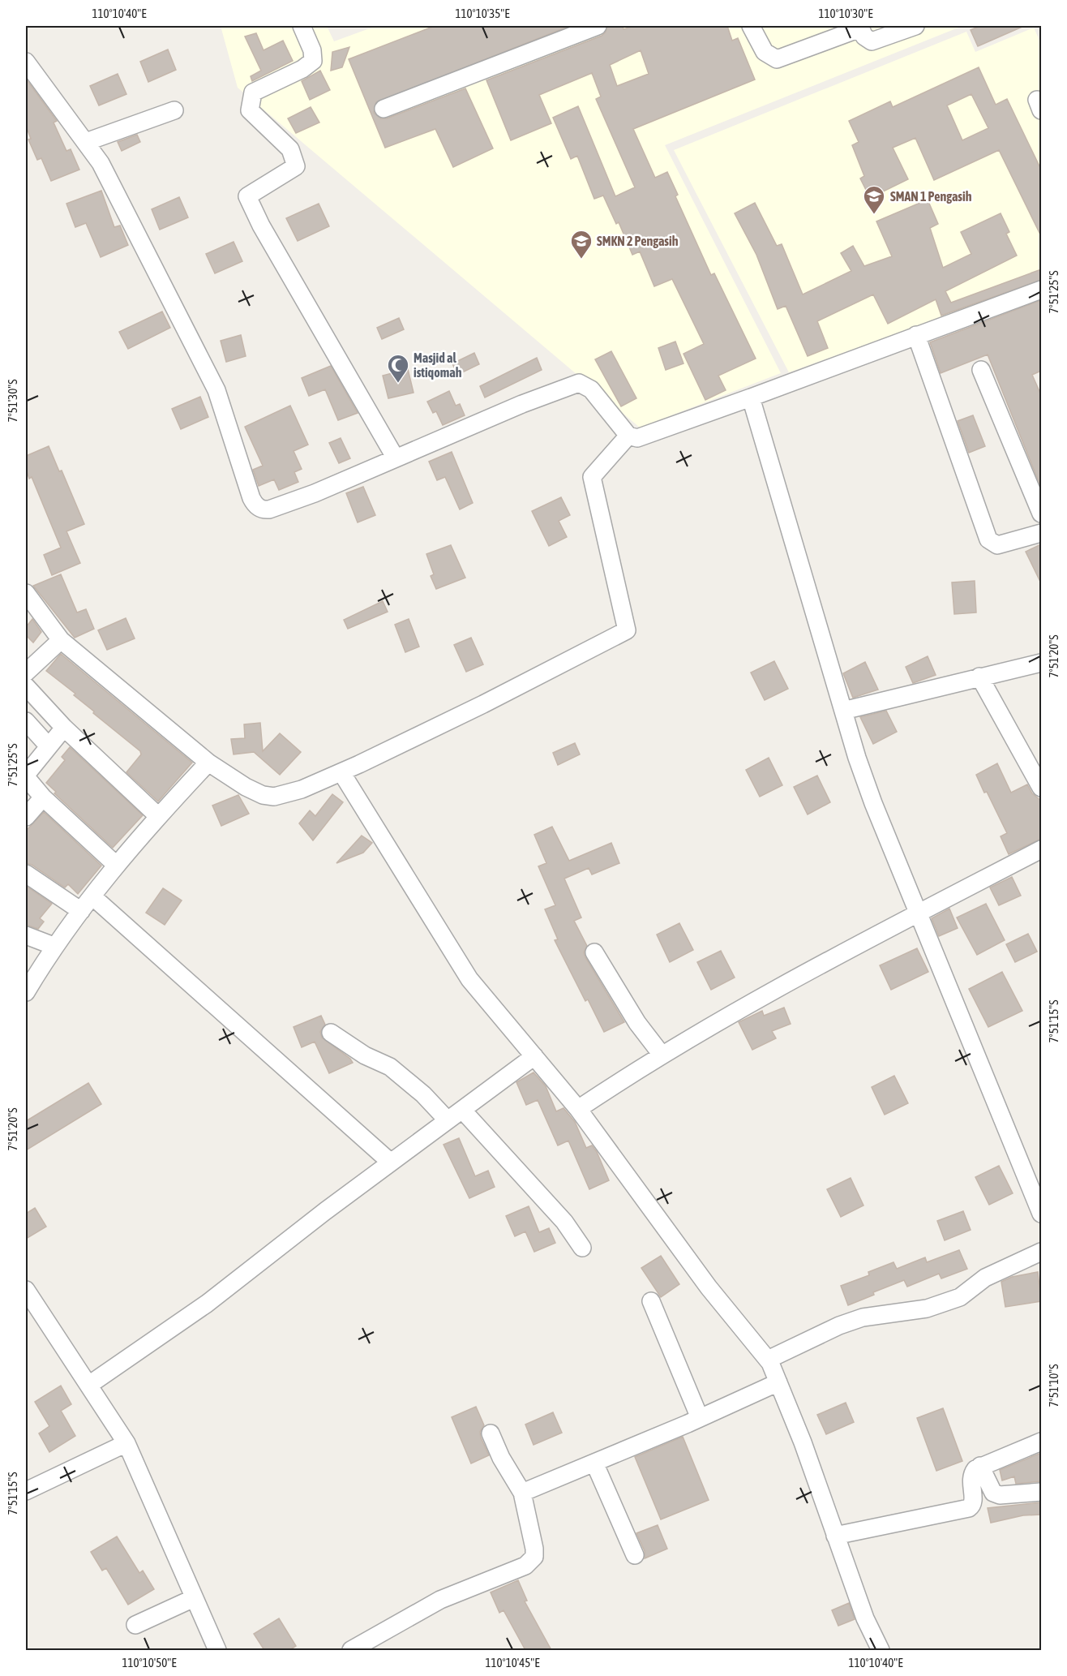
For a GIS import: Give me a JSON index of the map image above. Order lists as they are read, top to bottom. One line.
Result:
{"places":{"school or university":["SMAN 1 Pengasih","SMKN 2 Pengasih"],"mosque":["Masjid al istiqomah"]},"coordinates":["110°10'40\"E","110°10'35\"E","110°10'30\"E","7°51'25\"S","7°51'30\"S","7°51'20\"S","7°51'15\"S","7°51'10\"S","110°10'50\"E","110°10'45\"E"]}
